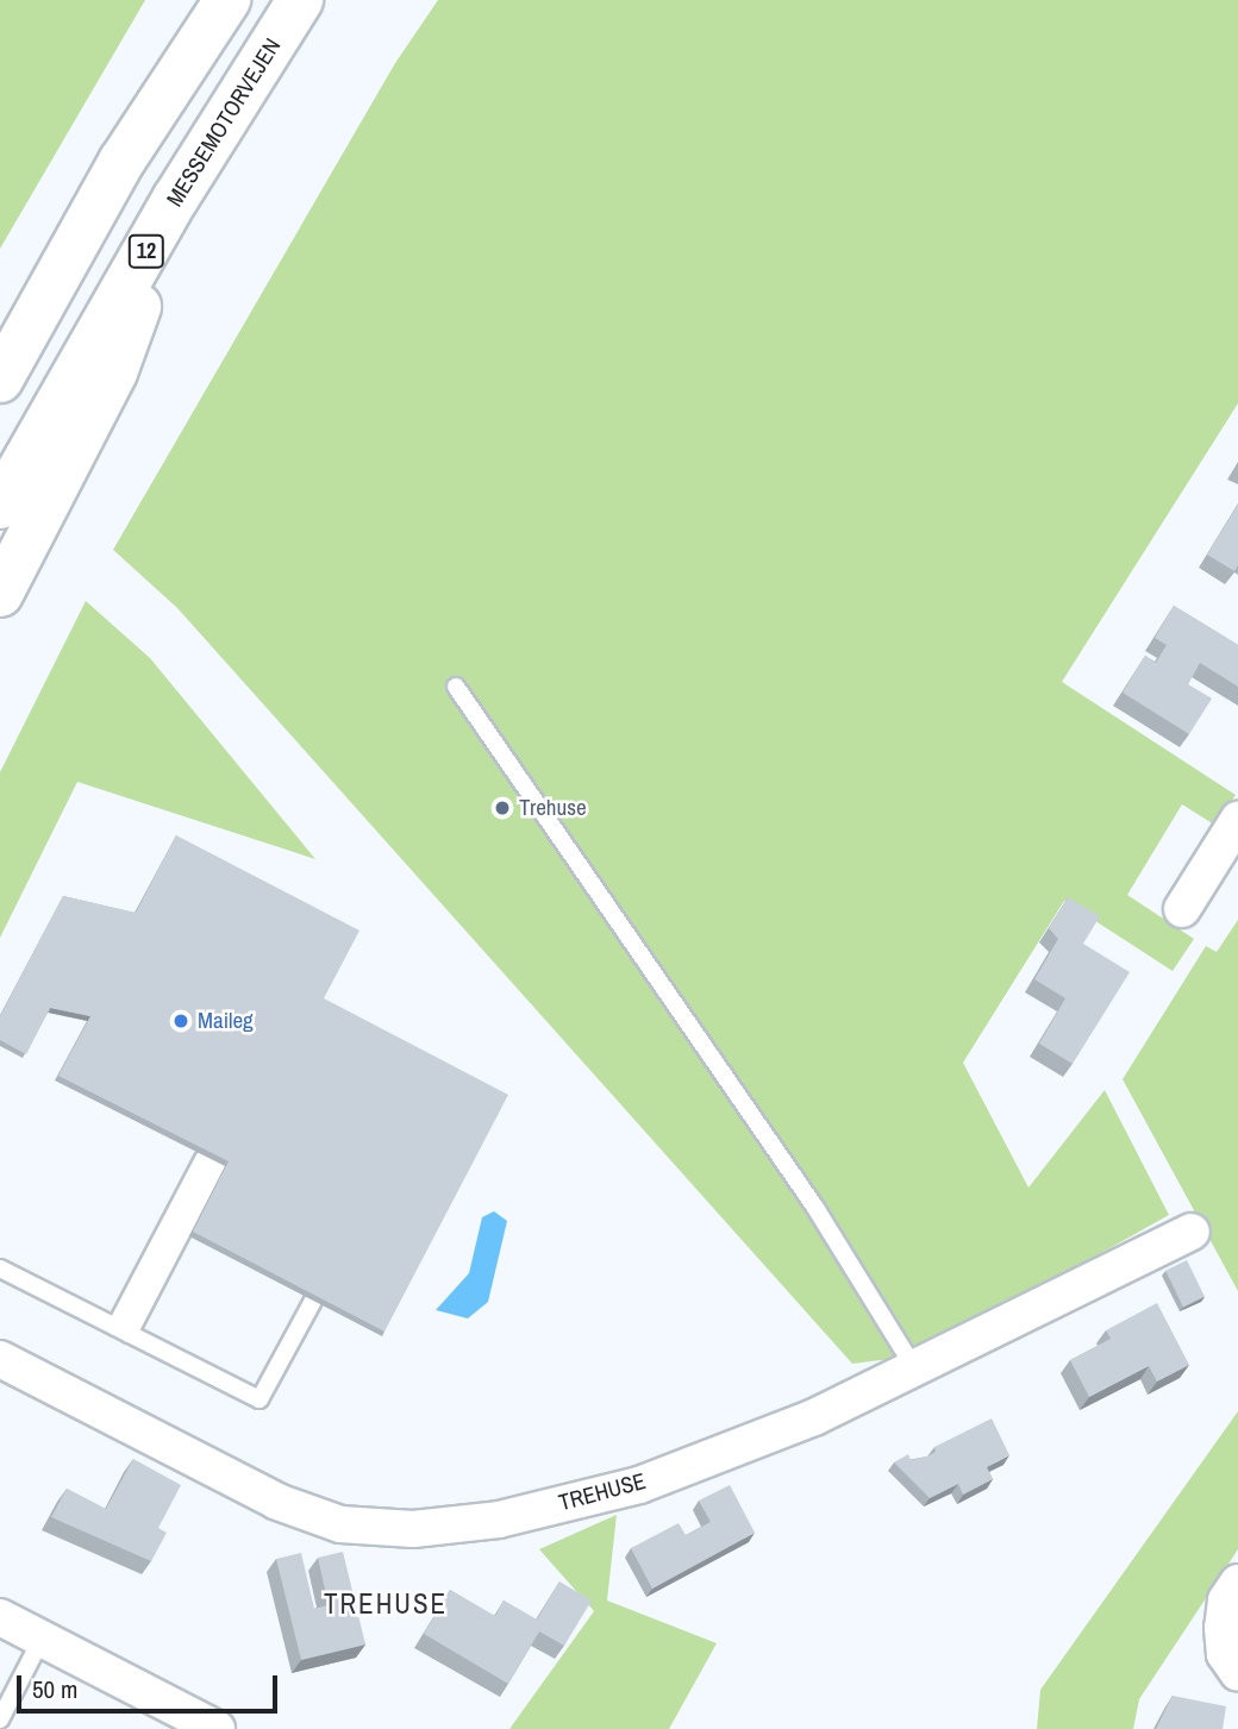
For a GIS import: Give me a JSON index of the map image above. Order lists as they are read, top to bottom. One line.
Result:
{"streets":{"highway":["MESSEMOTORVEJEN","12"],"street":["TREHUSE"]},"districts":["TREHUSE"],"places":["Trehuse","Maileg"],"scale_bar":"50 m"}
